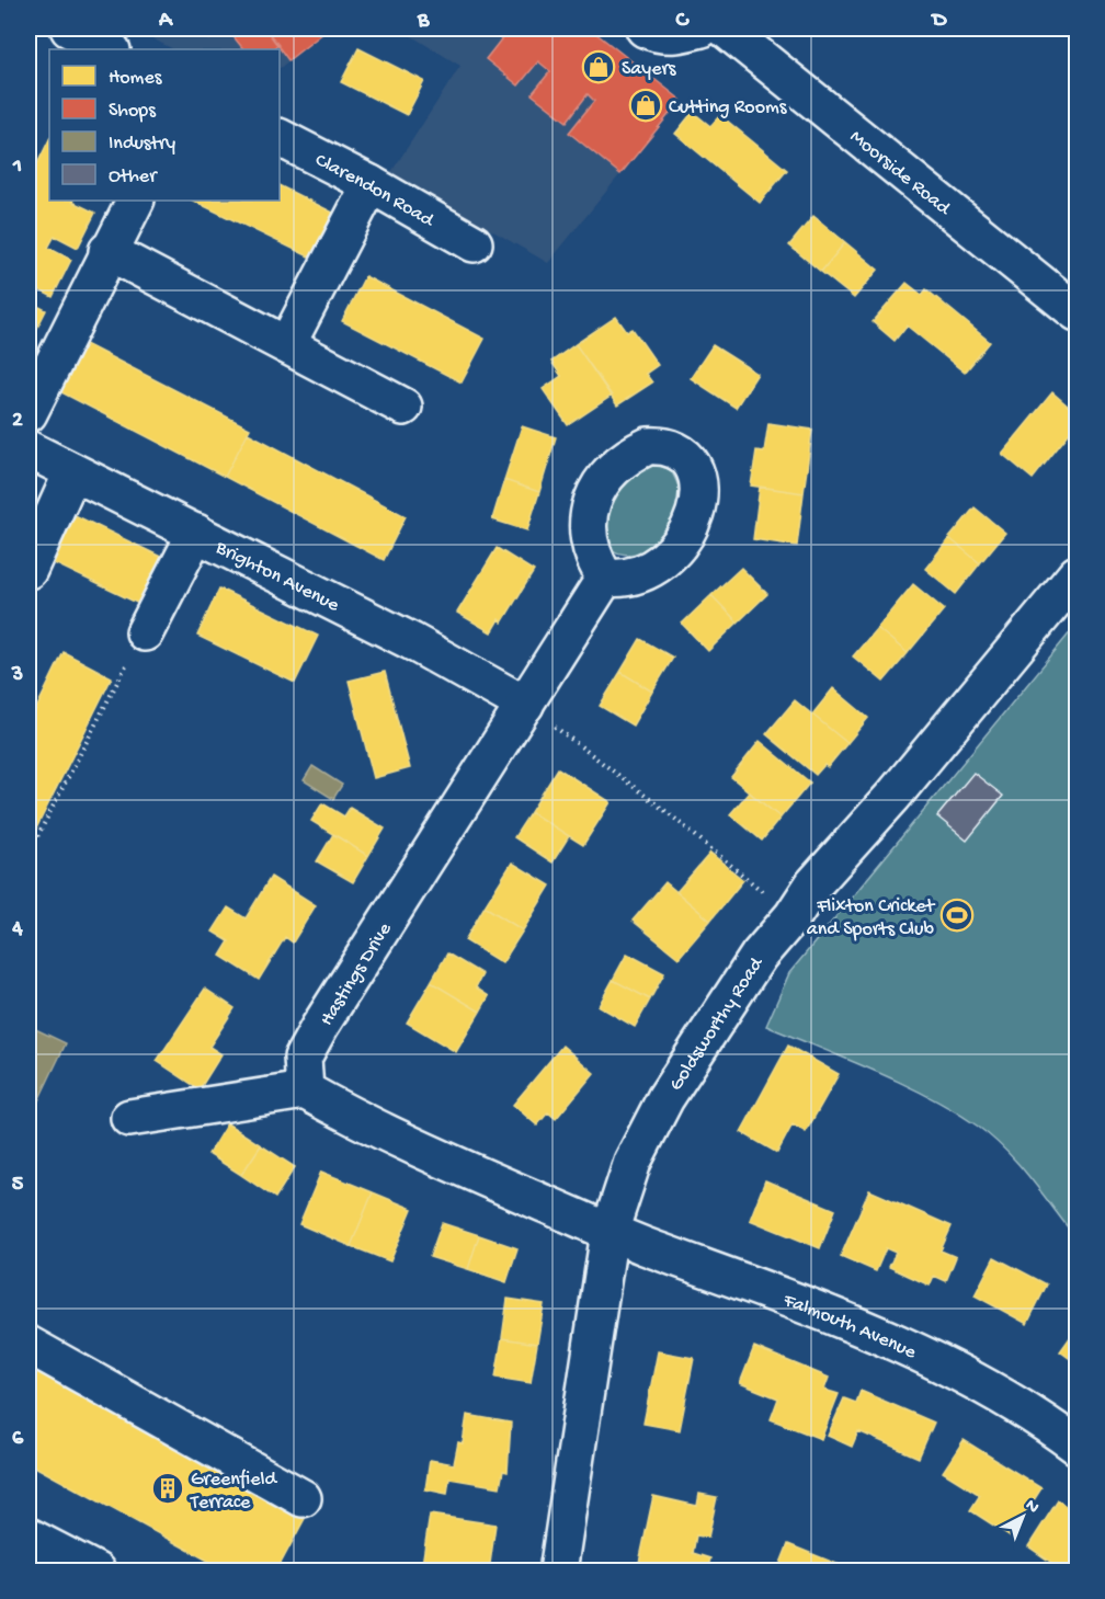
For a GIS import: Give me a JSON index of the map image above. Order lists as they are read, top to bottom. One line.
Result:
{"streets":{"street":["Moorside Road","Clarendon Road","Brighton Avenue","Hastings Drive","Goldsworthy Road","Falmouth Avenue"]},"crossings":[["Brighton Avenue","Hastings Drive"],["Goldsworthy Road","Falmouth Avenue"]],"places":{"shop":["Sayers","Cutting Rooms"],"sports":["Flixton Cricket and Sports Club"],"building":["Greenfield Terrace"]},"legend":["Homes","Shops","Industry","Other"],"north":"top right","grid":{"columns":["A","B","C","D"],"rows":["1","2","3","4","5","6"]}}
